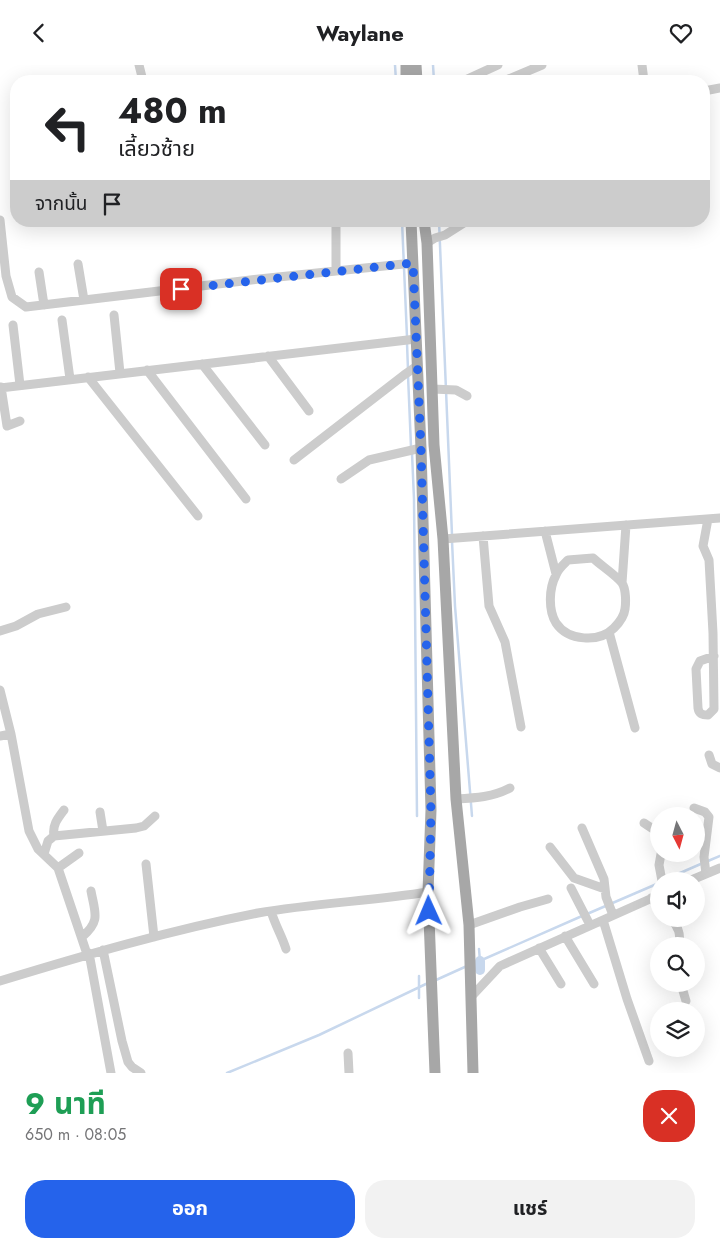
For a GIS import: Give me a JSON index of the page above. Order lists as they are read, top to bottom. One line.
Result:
{"north":"bottom","page":{"header":"Waylane","turn":["480 m","เลี้ยวซ้าย"],"then":"จากนั้น","heading":["9 นาที","650 m · 08:05"],"buttons":["ออก","แชร์"]}}
